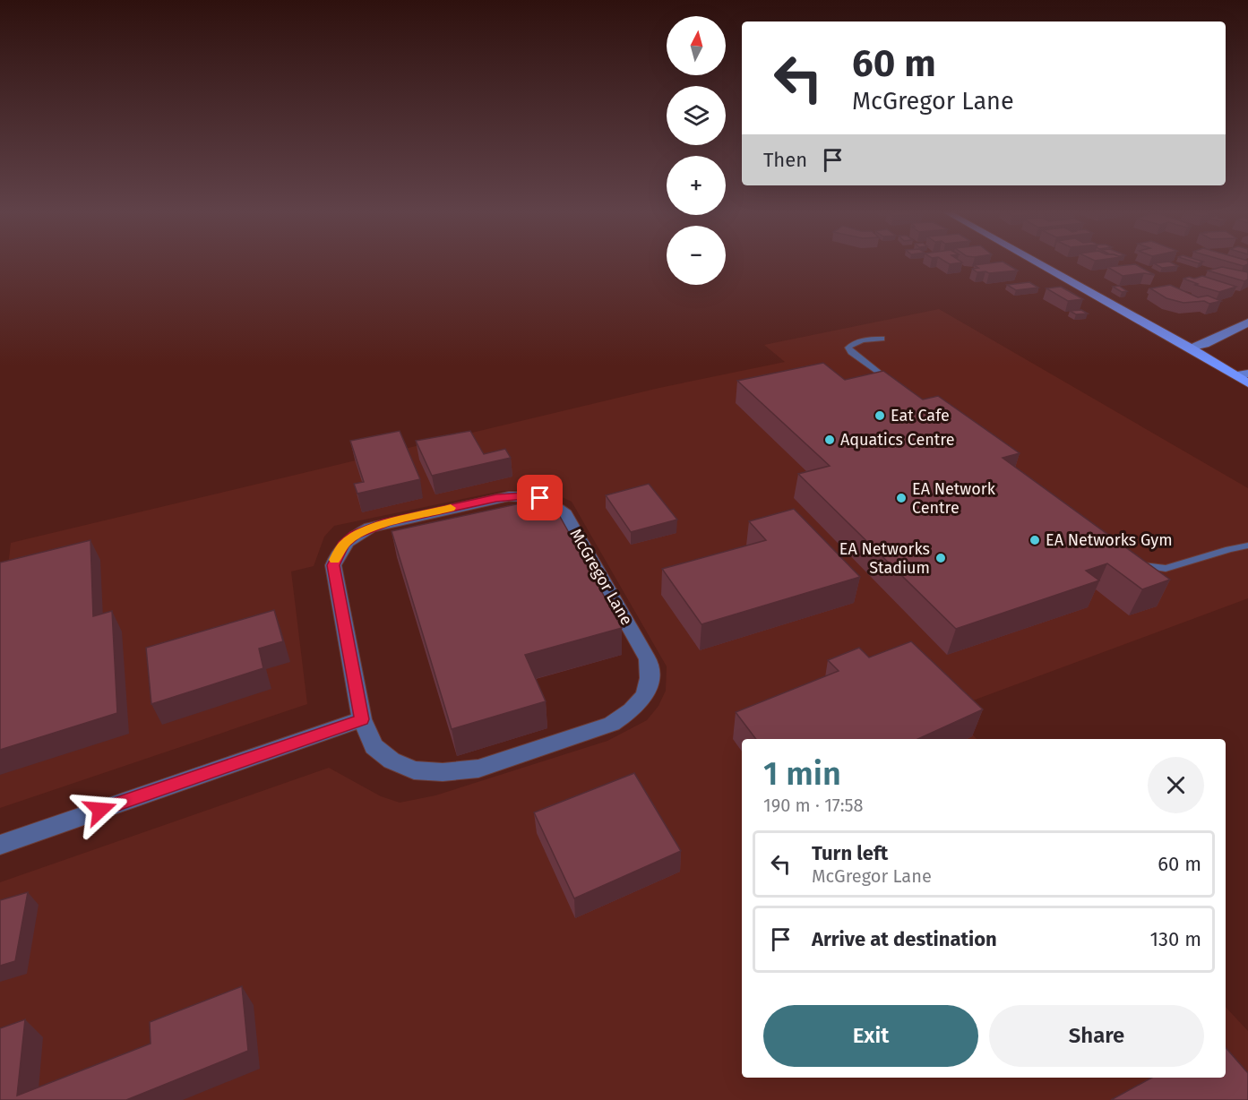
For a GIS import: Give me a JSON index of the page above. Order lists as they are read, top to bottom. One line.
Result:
{"streets":{"street":["McGregor Lane"]},"places":["Eat Cafe","Aquatics Centre","EA Network Centre","EA Networks Gym","EA Networks Stadium"],"north":"top","page":{"map_buttons":["+","−"],"turn":["60 m","McGregor Lane"],"then":"Then","heading":["1 min","190 m · 17:58"],"list":[{"name":"Turn left","note":"McGregor Lane","value":"60 m"},{"name":"Arrive at destination","value":"130 m"}],"buttons":["Exit","Share"]}}
